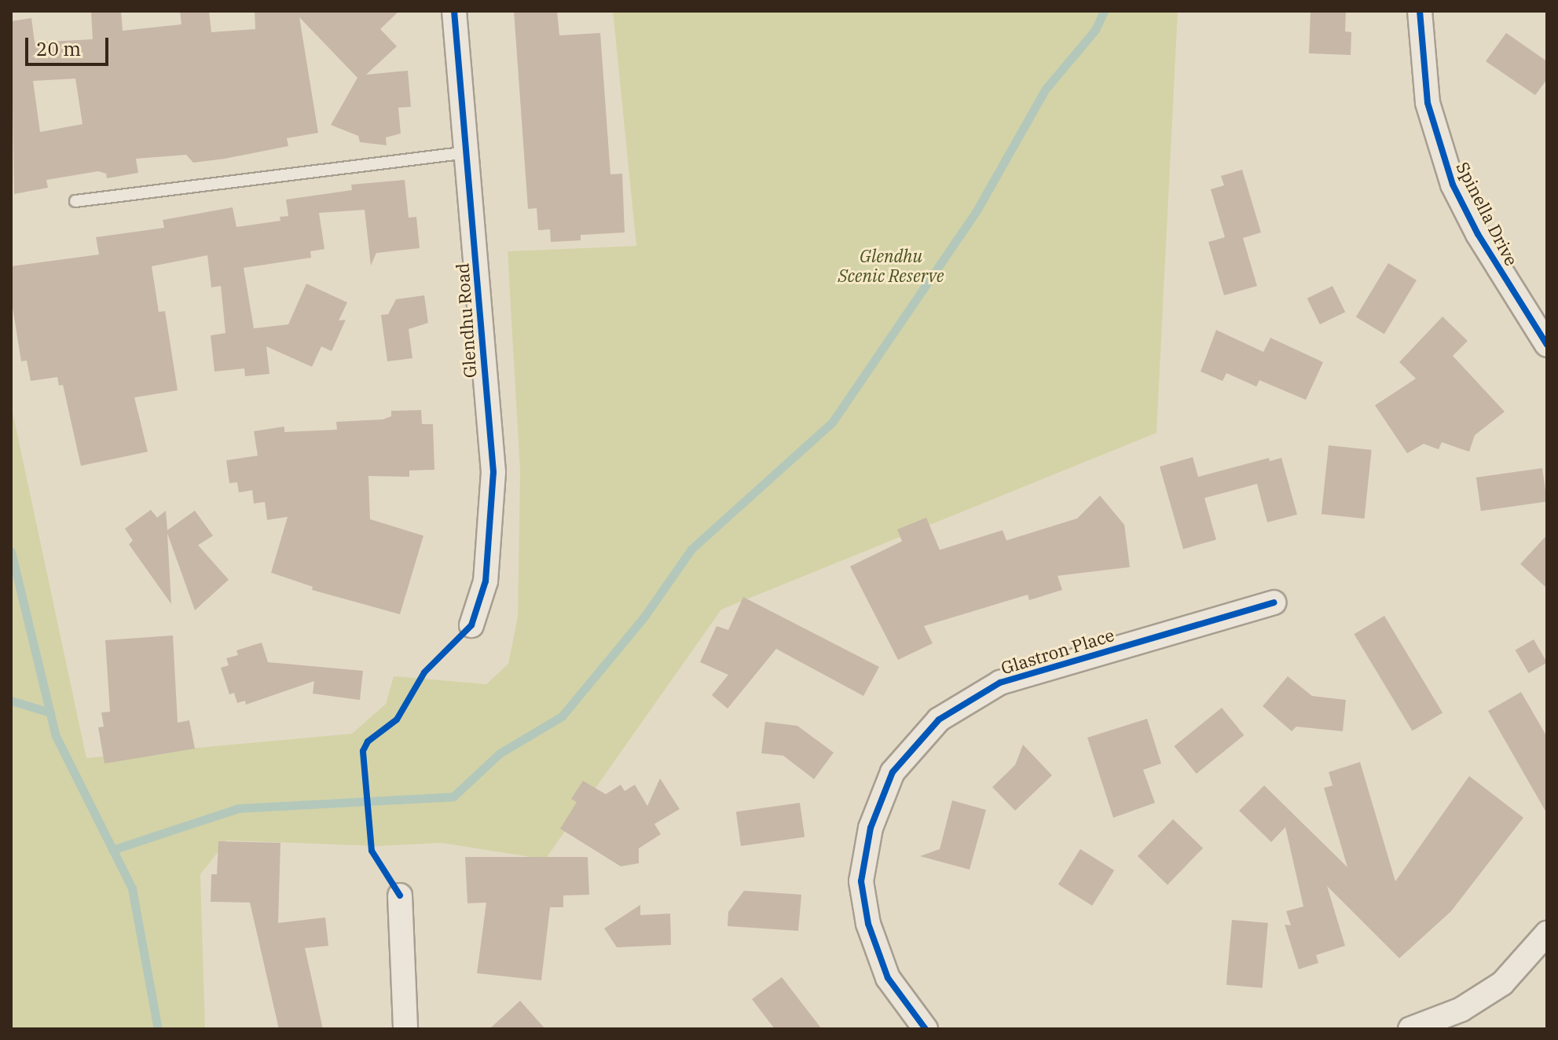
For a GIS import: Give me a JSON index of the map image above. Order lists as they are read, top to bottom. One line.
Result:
{"streets":{"street":["Spinella Drive","Glendhu Road","Glastron Place"]},"parks":["Glendhu Scenic Reserve"],"scale_bar":"20 m"}
